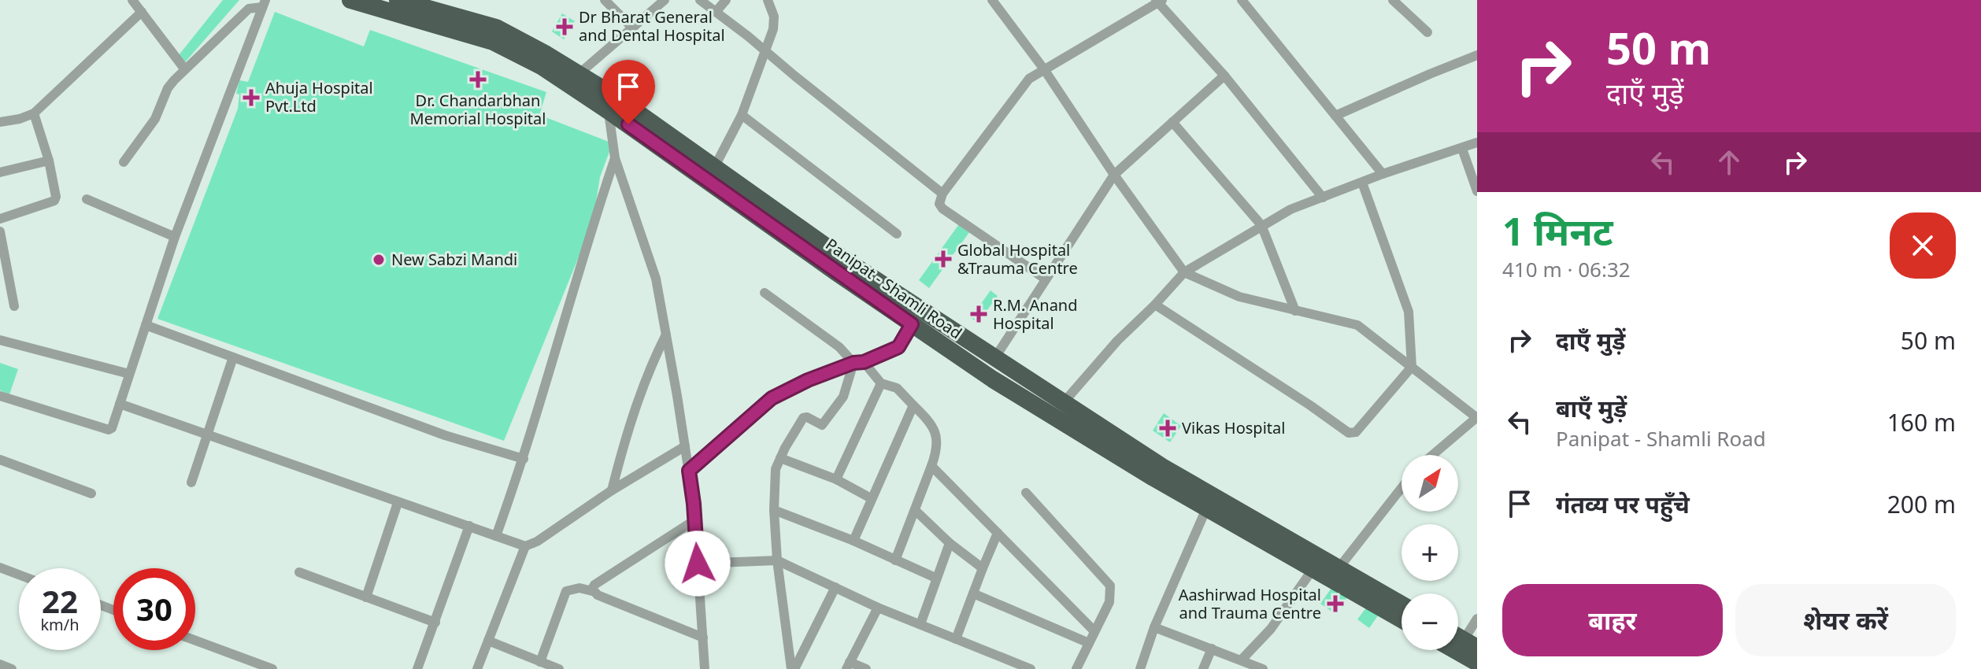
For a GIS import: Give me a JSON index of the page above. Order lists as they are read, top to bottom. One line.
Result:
{"streets":{"highway":["Panipat - Shamli Road"]},"places":{"health":["Dr Bharat General and Dental Hospital","Dr. Chandarbhan Memorial Hospital","Ahuja Hospital Pvt.Ltd","Global Hospital &Trauma Centre","R.M. Anand Hospital","Vikas Hospital","Aashirwad Hospital and Trauma Centre"],"other":["New Sabzi Mandi"]},"north":"top right","page":{"turn":["50 m","दाएँ मुड़ें"],"heading":["1 मिनट","410 m · 06:32"],"list":[{"name":"दाएँ मुड़ें","value":"50 m"},{"name":"बाएँ मुड़ें","note":"Panipat - Shamli Road","value":"160 m"},{"name":"गंतव्य पर पहुँचे","value":"200 m"}],"map_buttons":["+","−"],"speed":"22 km/h","limit":"30","buttons":["बाहर","शेयर करें"]}}
